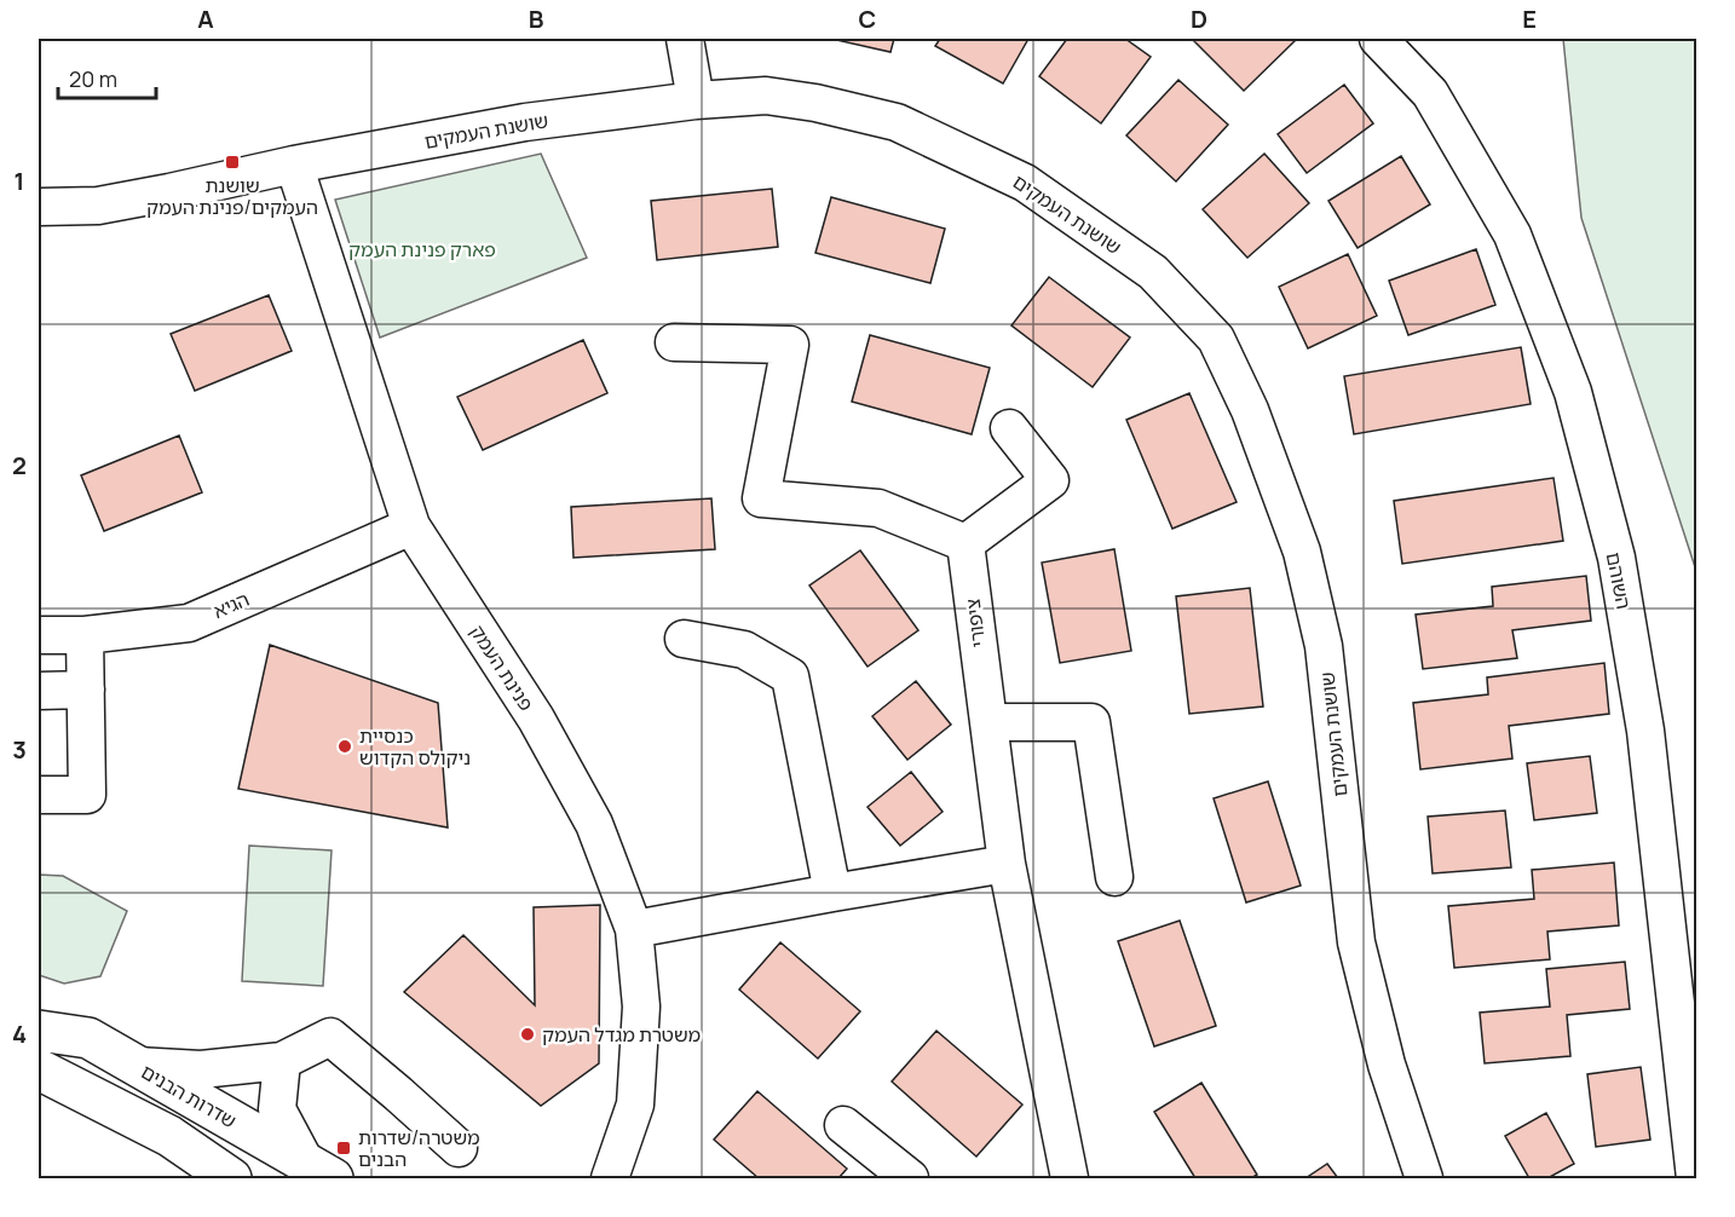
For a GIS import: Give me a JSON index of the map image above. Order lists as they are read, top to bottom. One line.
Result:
{"streets":{"main road":["שדרות הבנים"],"street":["שושנת העמקים","השוהם","הגיא","ציפורי","פנינת העמק"]},"crossings":[["שושנת העמקים","פנינת העמק"],["הגיא","פנינת העמק"]],"parks":["פארק פנינת העמק"],"places":{"transit":["שושנת העמקים/פנינת העמק","משטרה/שדרות הבנים"],"other":["כנסיית ניקולס הקדוש","משטרת מגדל העמק"]},"scale_bar":"20 m","grid":{"columns":["A","B","C","D","E"],"rows":["1","2","3","4"]}}
